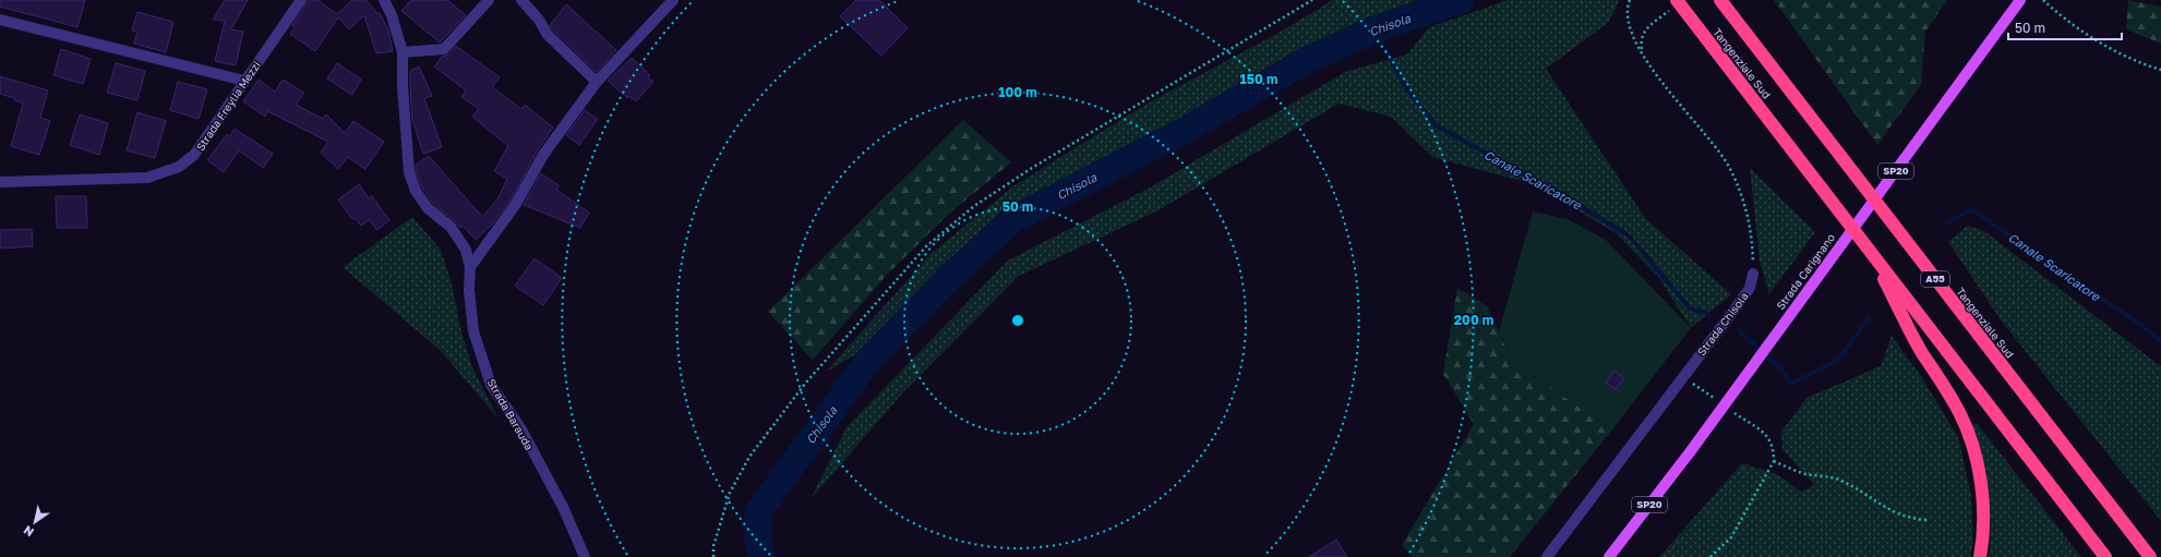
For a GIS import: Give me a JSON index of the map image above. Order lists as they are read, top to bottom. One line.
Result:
{"streets":{"highway":["Tangenziale Sud","A55"],"main road":["SP20","Strada Carignano"],"street":["Strada Freylia Mezzi","Strada Chisola","Strada Barauda"]},"water":["Chisola","Canale Scaricatore"],"scale_bar":"50 m","north":"bottom left","rings":["150 m","100 m","50 m","200 m"]}
